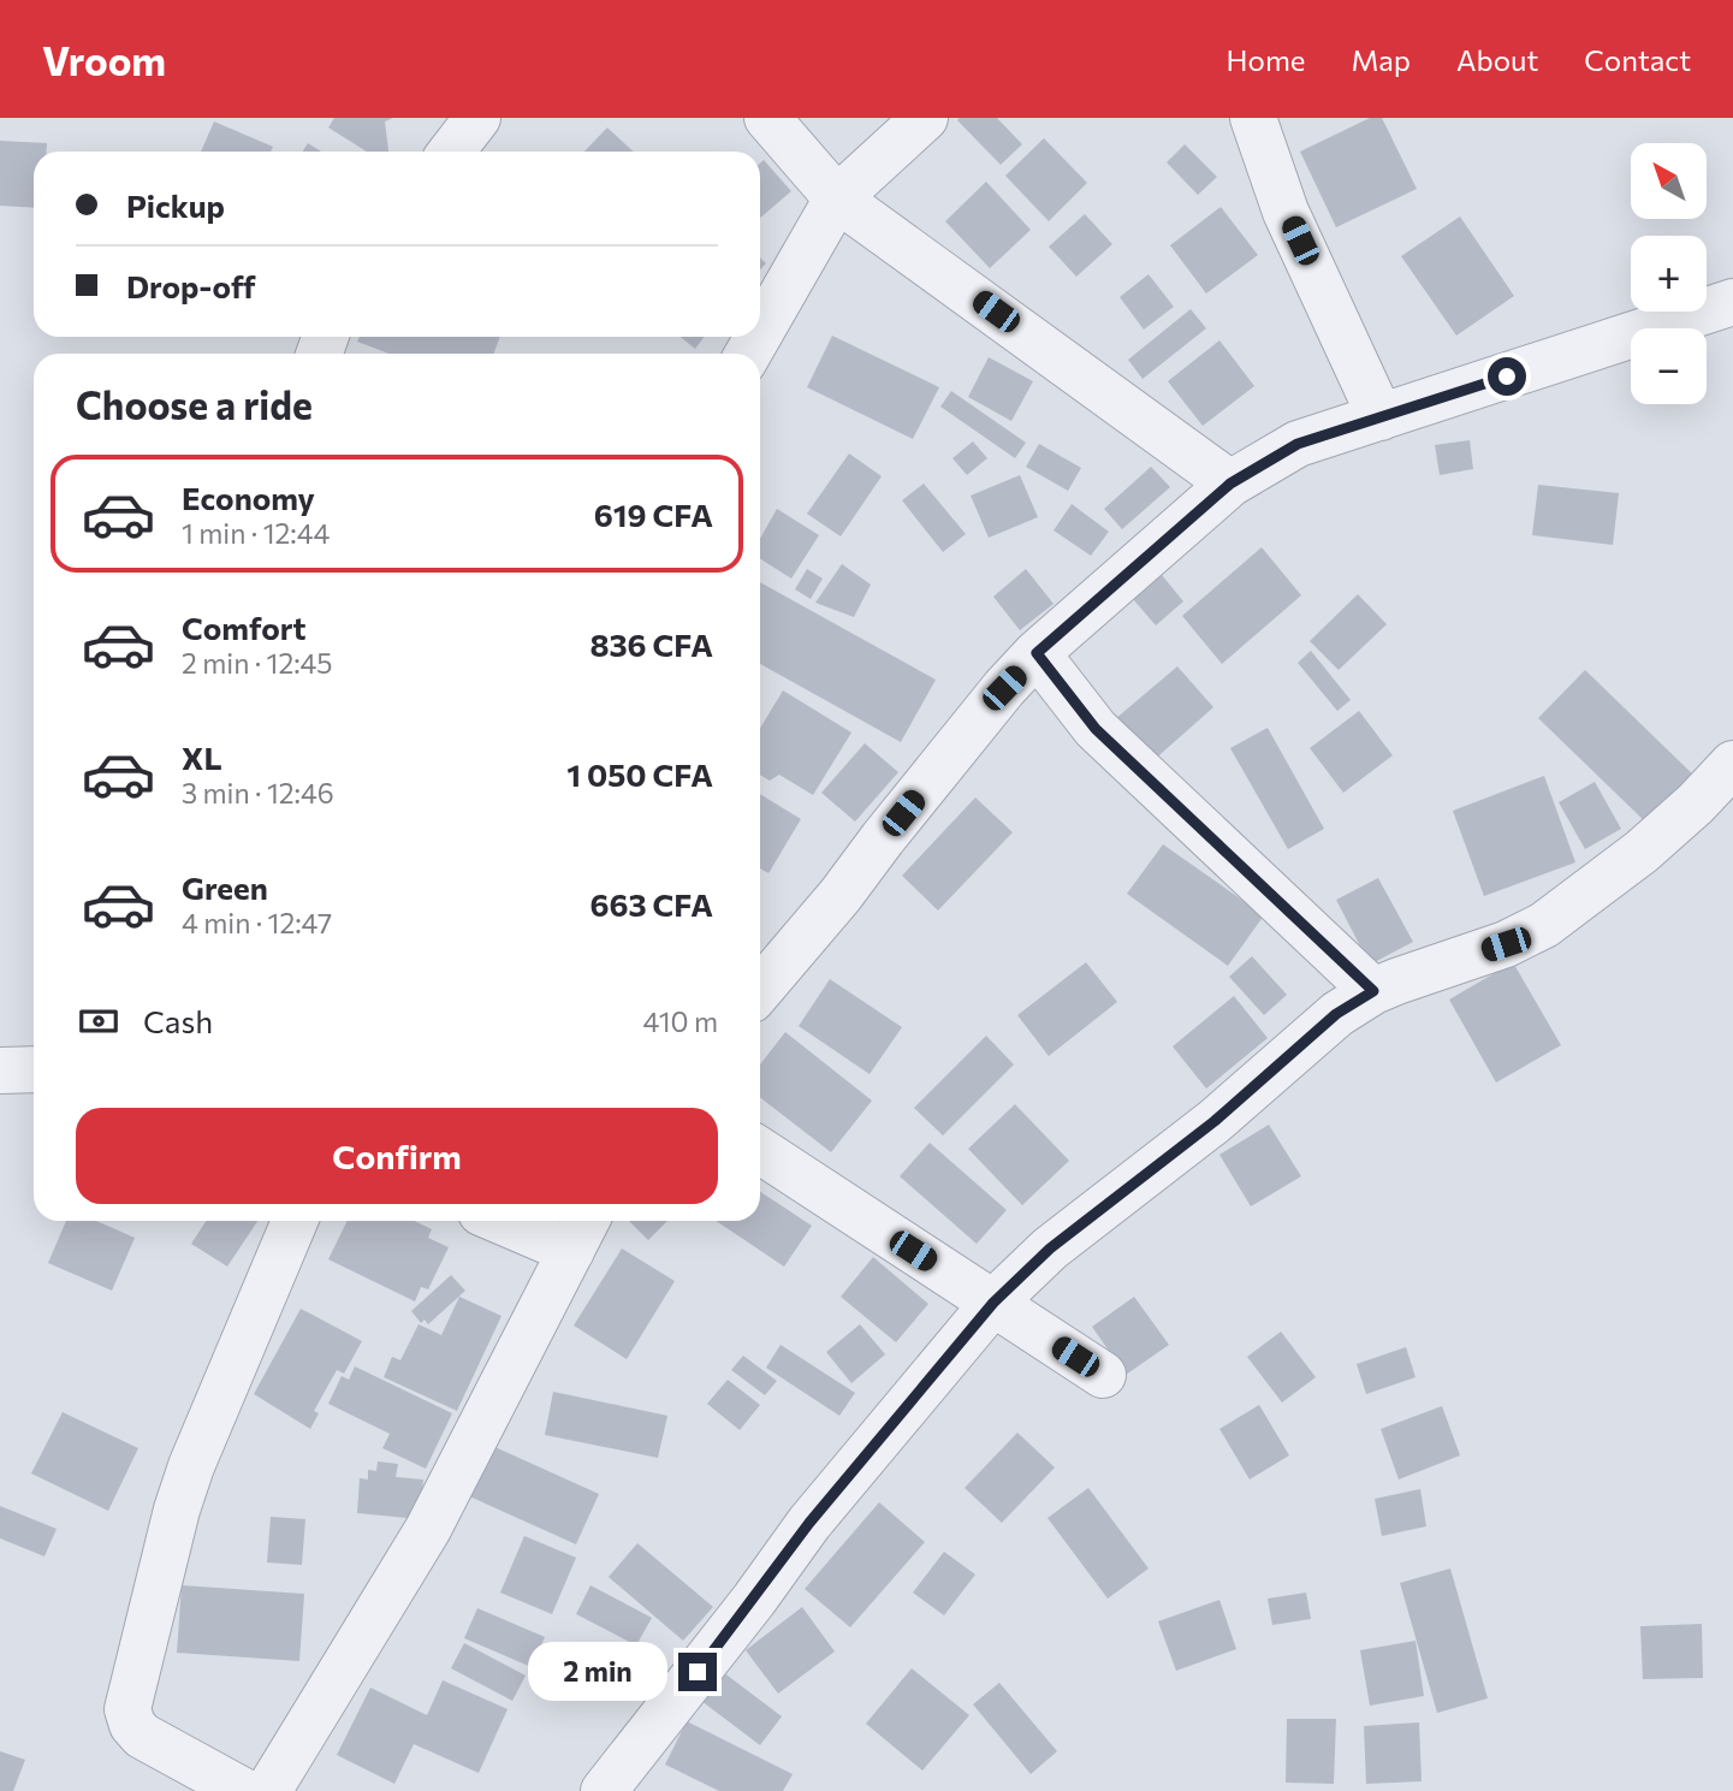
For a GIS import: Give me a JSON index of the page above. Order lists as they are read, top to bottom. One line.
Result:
{"north":"top left","page":{"header":"Vroom","nav":["Home","Map","About","Contact"],"map_buttons":["+","−"],"banner":["Pickup","Drop-off"],"heading":"Choose a ride","list":[{"name":"Economy","note":"1 min · 12:44","value":"619 CFA"},{"name":"Comfort","note":"2 min · 12:45","value":"836 CFA"},{"name":"XL","note":"3 min · 12:46","value":"1 050 CFA"},{"name":"Green","note":"4 min · 12:47","value":"663 CFA"}],"pay":["Cash","410 m"],"buttons":"Confirm","bubble":"2 min"}}
